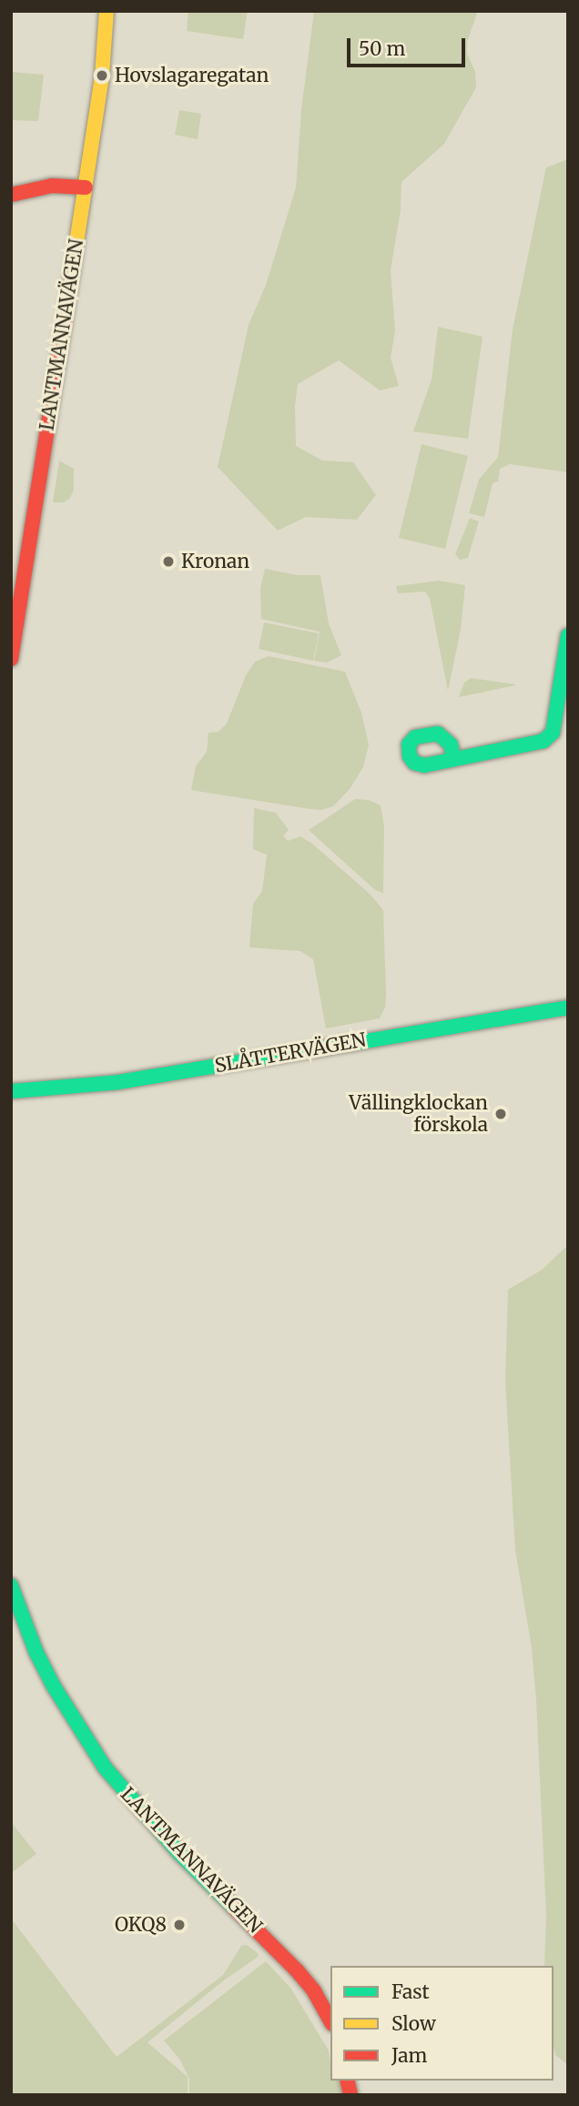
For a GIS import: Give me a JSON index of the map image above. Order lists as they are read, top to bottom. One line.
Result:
{"streets":{"street":["LANTMANNAVÄGEN","SLÅTTERVÄGEN"]},"places":["Hovslagaregatan","Kronan","Vällingklockan förskola","OKQ8"],"legend":["Fast","Slow","Jam"],"scale_bar":"50 m"}
